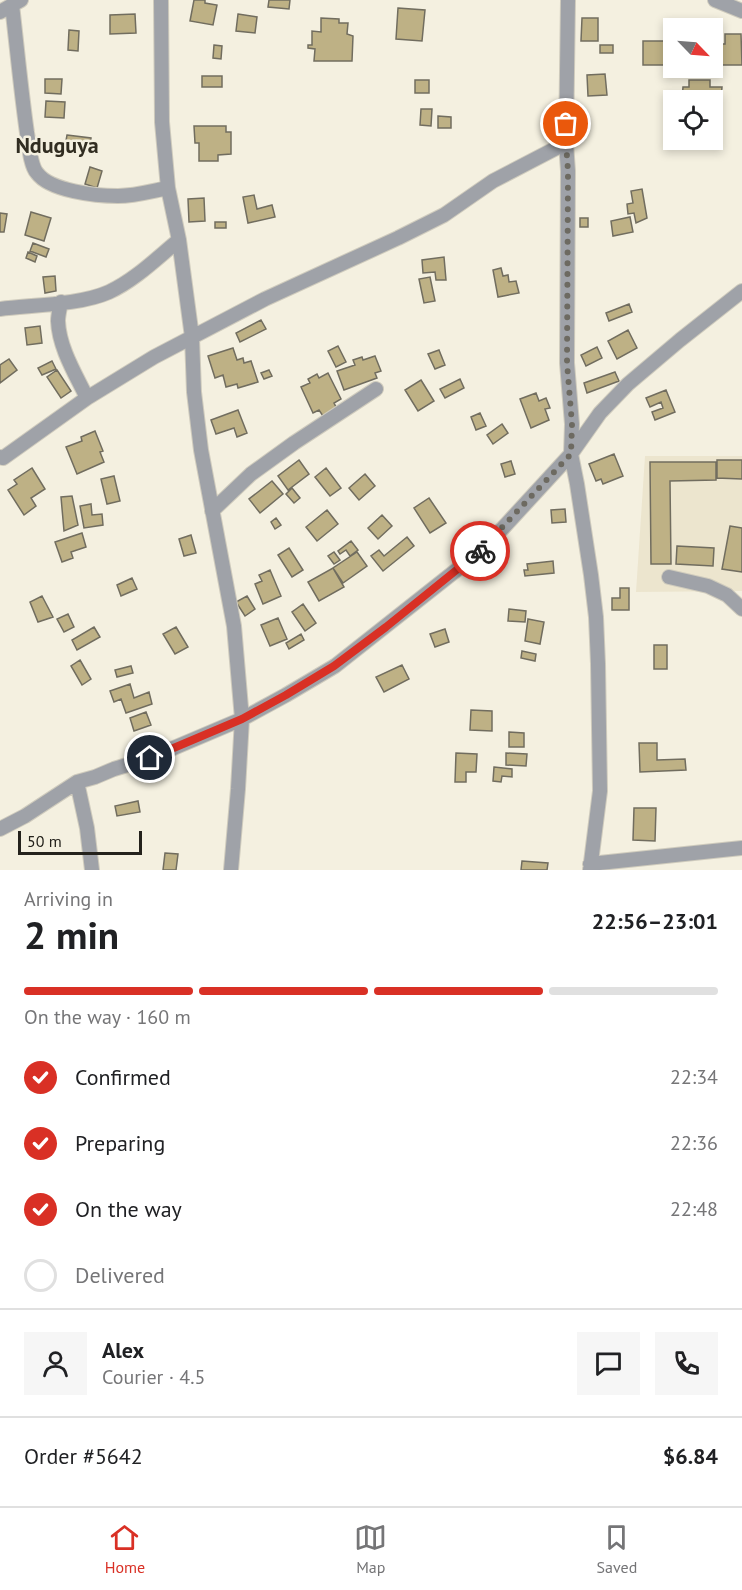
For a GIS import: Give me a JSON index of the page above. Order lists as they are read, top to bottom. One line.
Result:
{"districts":["Nduguya"],"scale_bar":"50 m","north":"bottom right","page":{"scale":"50 m","heading":["2 min","Arriving in","22:56–23:01"],"panel":["Alex","Courier · 4.5","Order #5642","$6.84"],"bar":"On the way · 160 m","list":[["Confirmed","22:34"],["Preparing","22:36"],["On the way","22:48"],"Delivered"],"tabs":["Home","Map","Saved"]}}
